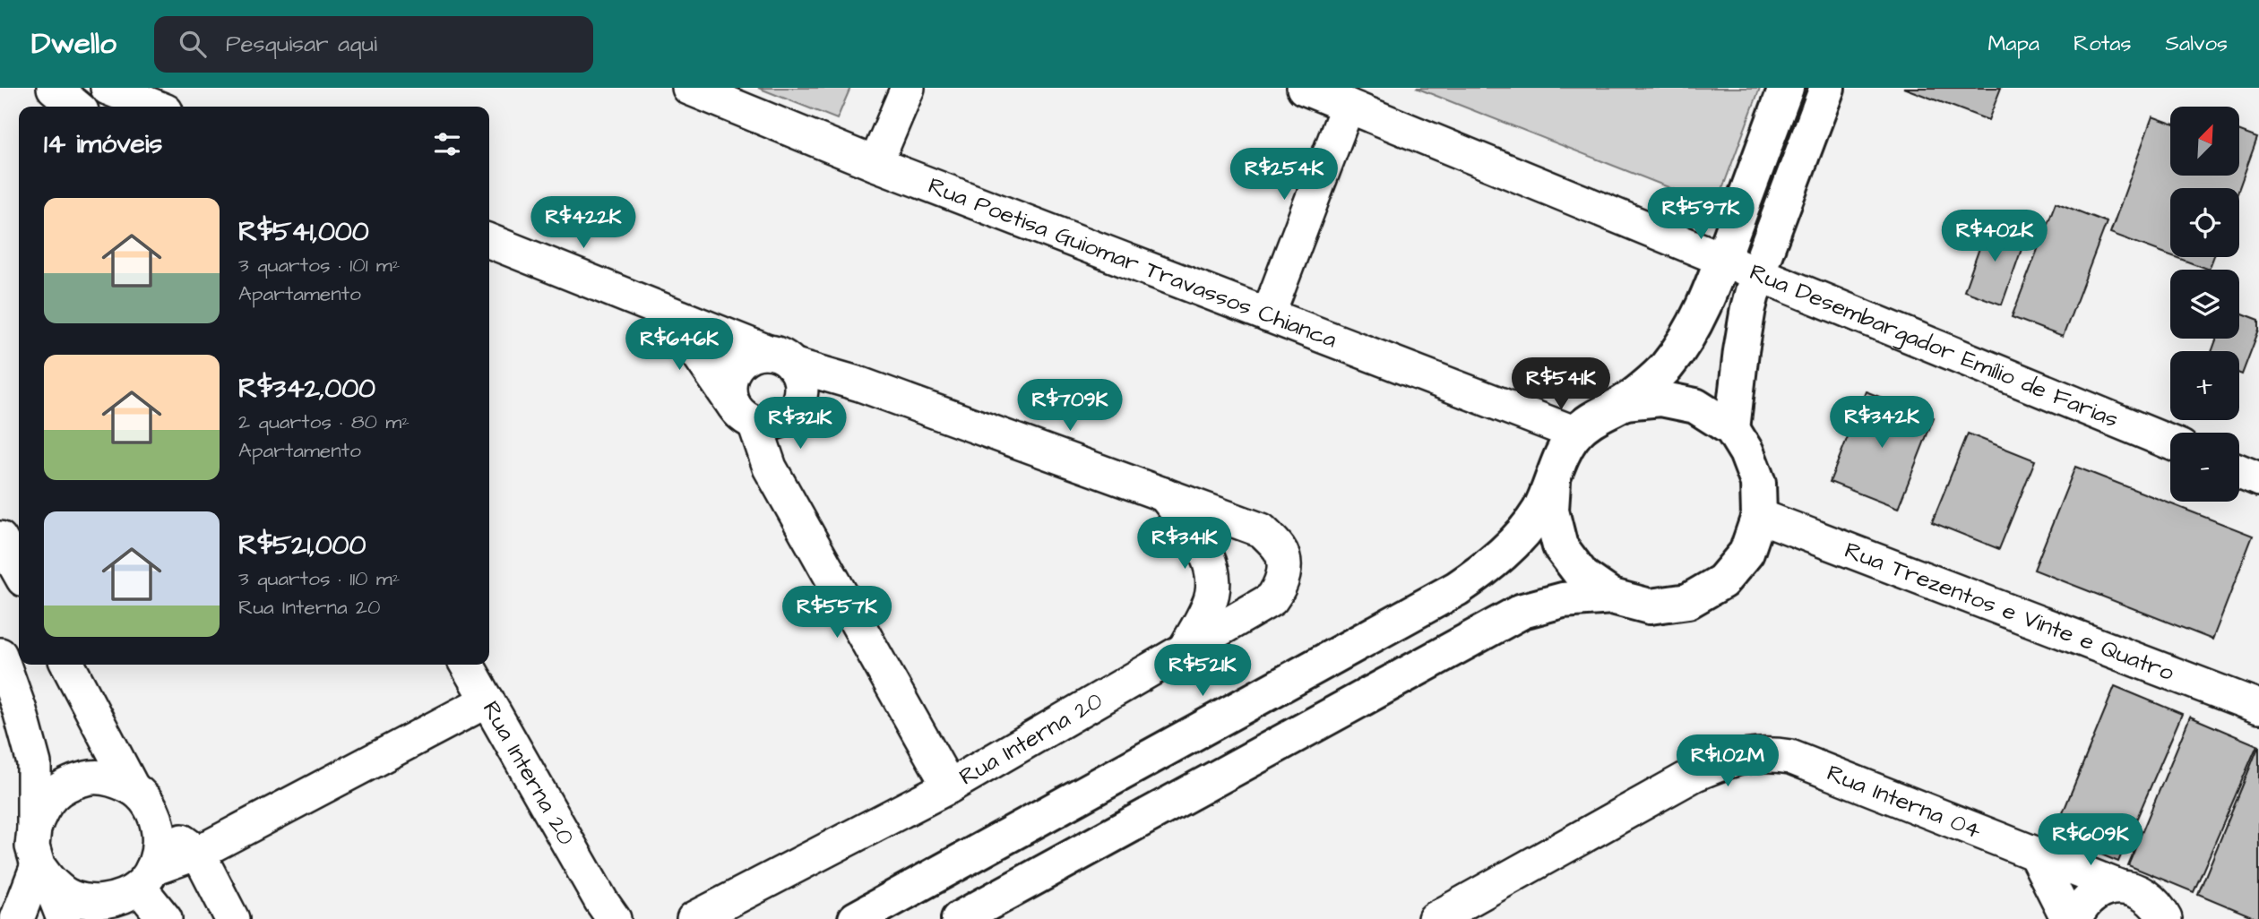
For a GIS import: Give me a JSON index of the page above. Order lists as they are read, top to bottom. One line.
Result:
{"streets":{"street":["Rua Poetisa Guiomar Travassos Chianca","Rua Desembargador Emílio de Farias","Rua Trezentos e Vinte e Quatro","Rua Interna 20","Rua Interna 04"]},"crossings":[["Rua Poetisa Guiomar Travassos Chianca","Rua Trezentos e Vinte e Quatro"]],"north":"top right","page":{"header":"Dwello","search":"Pesquisar aqui","nav":["Mapa","Rotas","Salvos"],"map_buttons":["+","−"],"heading":"14 imóveis","price":["R$254K","R$597K","R$422K","R$402K","R$646K","R$541K","R$709K","R$342K","R$321K","R$341K","R$557K","R$521K","R$1.02M","R$609K"],"list":[{"name":"R$541,000","note":"3 quartos · 101 m² · Apartamento"},{"name":"R$342,000","note":"2 quartos · 80 m² · Apartamento"},{"name":"R$521,000","note":"3 quartos · 110 m² · Rua Interna 20"}]}}
